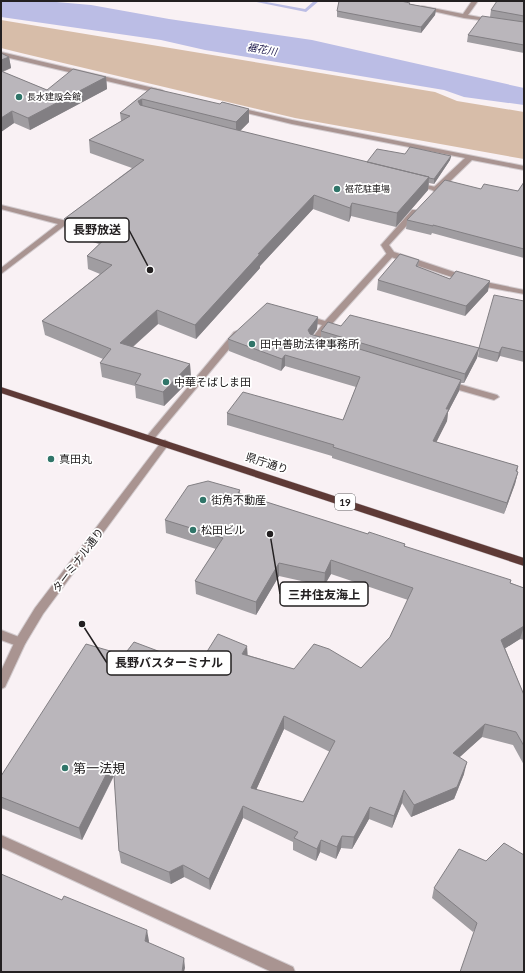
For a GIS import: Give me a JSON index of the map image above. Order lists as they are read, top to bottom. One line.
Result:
{"streets":{"highway":["県庁通り","19"],"street":["ターミナル通り"]},"crossings":[["県庁通り","ターミナル通り"]],"water":["裾花川"],"places":["長水建設会館","裾花駐車場","長野放送","田中善助法律事務所","中華そばしま田","真田丸","街角不動産","松田ビル","三井住友海上","長野バスターミナル","第一法規"]}
